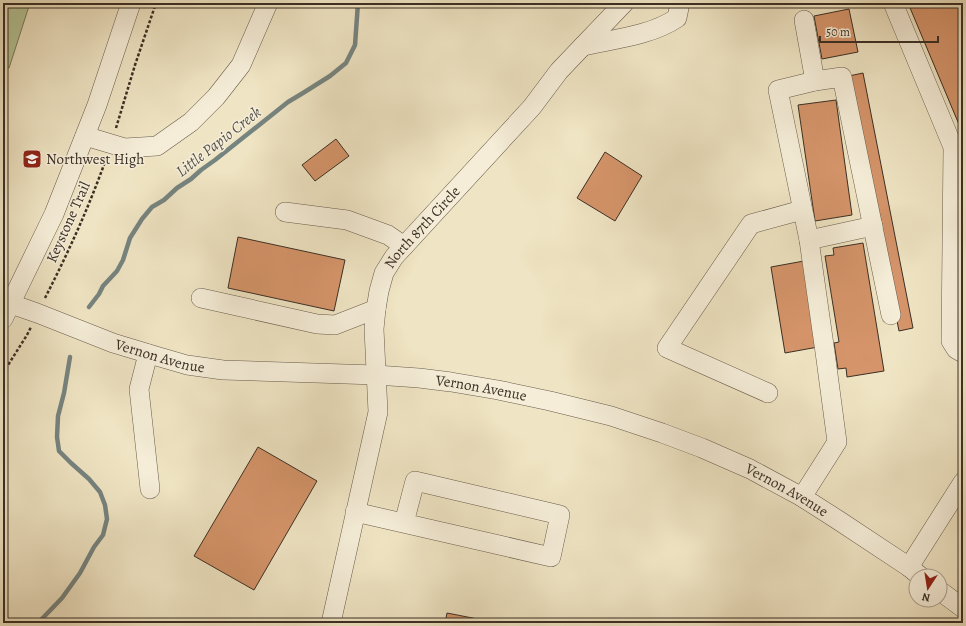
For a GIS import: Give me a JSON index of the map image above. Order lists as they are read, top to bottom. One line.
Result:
{"streets":{"street":["North 87th Circle","Vernon Avenue"],"path":["Keystone Trail"]},"crossings":[["Keystone Trail","Vernon Avenue"],["North 87th Circle","Vernon Avenue"]],"water":["Little Papio Creek"],"places":{"school or university":["Northwest High"]},"scale_bar":"50 m","north":"bottom"}
